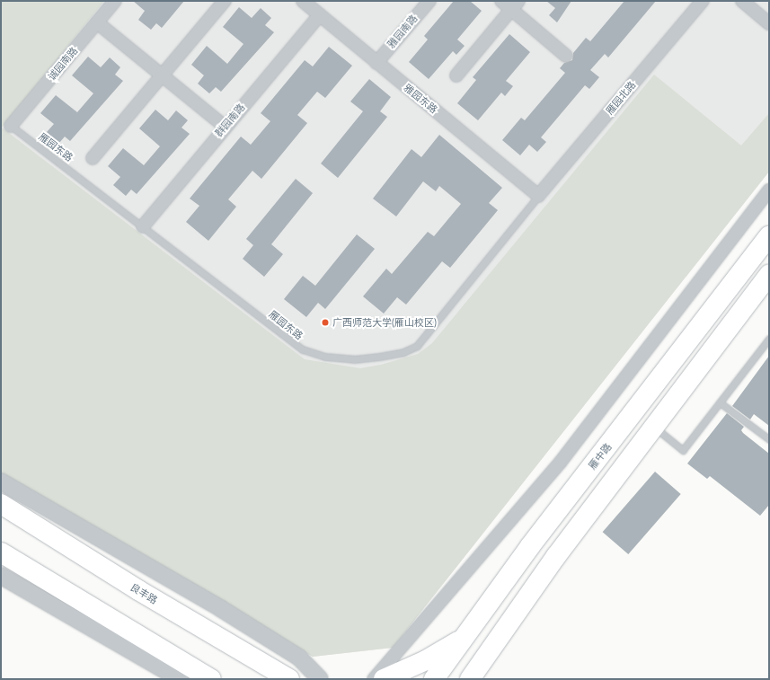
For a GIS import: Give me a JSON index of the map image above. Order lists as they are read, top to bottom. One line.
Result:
{"streets":{"main road":["雁中路","良丰路"],"street":["雅园南路","诚园南路","雁园北路","雅园东路","群园南路"],"lane":["雁园东路"]},"crossings":[["雅园南路","雅园东路"],["诚园南路","雁园东路"],["雁园北路","雅园东路"],["雁园北路","雁园东路"],["雅园东路","群园南路"],["雅园东路","雁园东路"],["群园南路","雁园东路"]],"places":["广西师范大学(雁山校区)"]}
